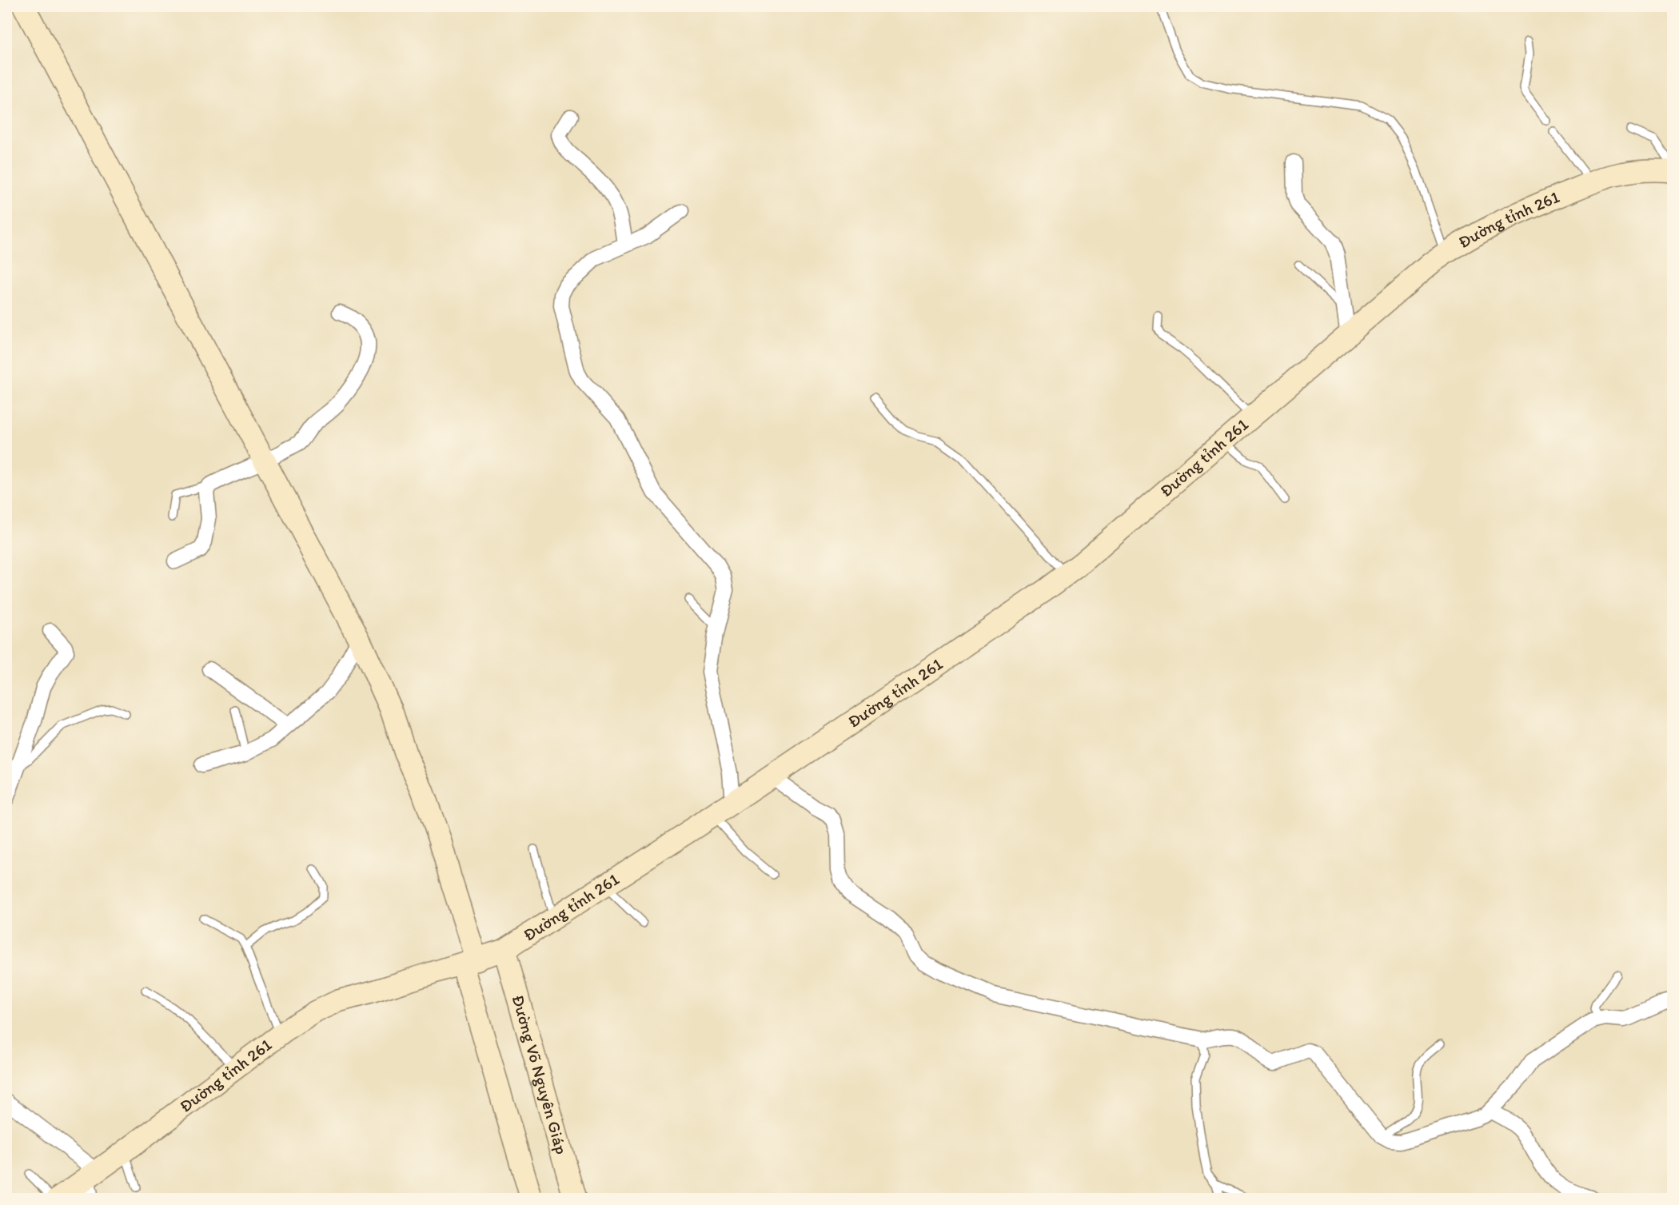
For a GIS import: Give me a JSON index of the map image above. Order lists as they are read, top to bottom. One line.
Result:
{"streets":{"main road":["Đường tỉnh 261","Đường Võ Nguyên Giáp"]},"crossings":[["Đường tỉnh 261","Đường Võ Nguyên Giáp"]]}
